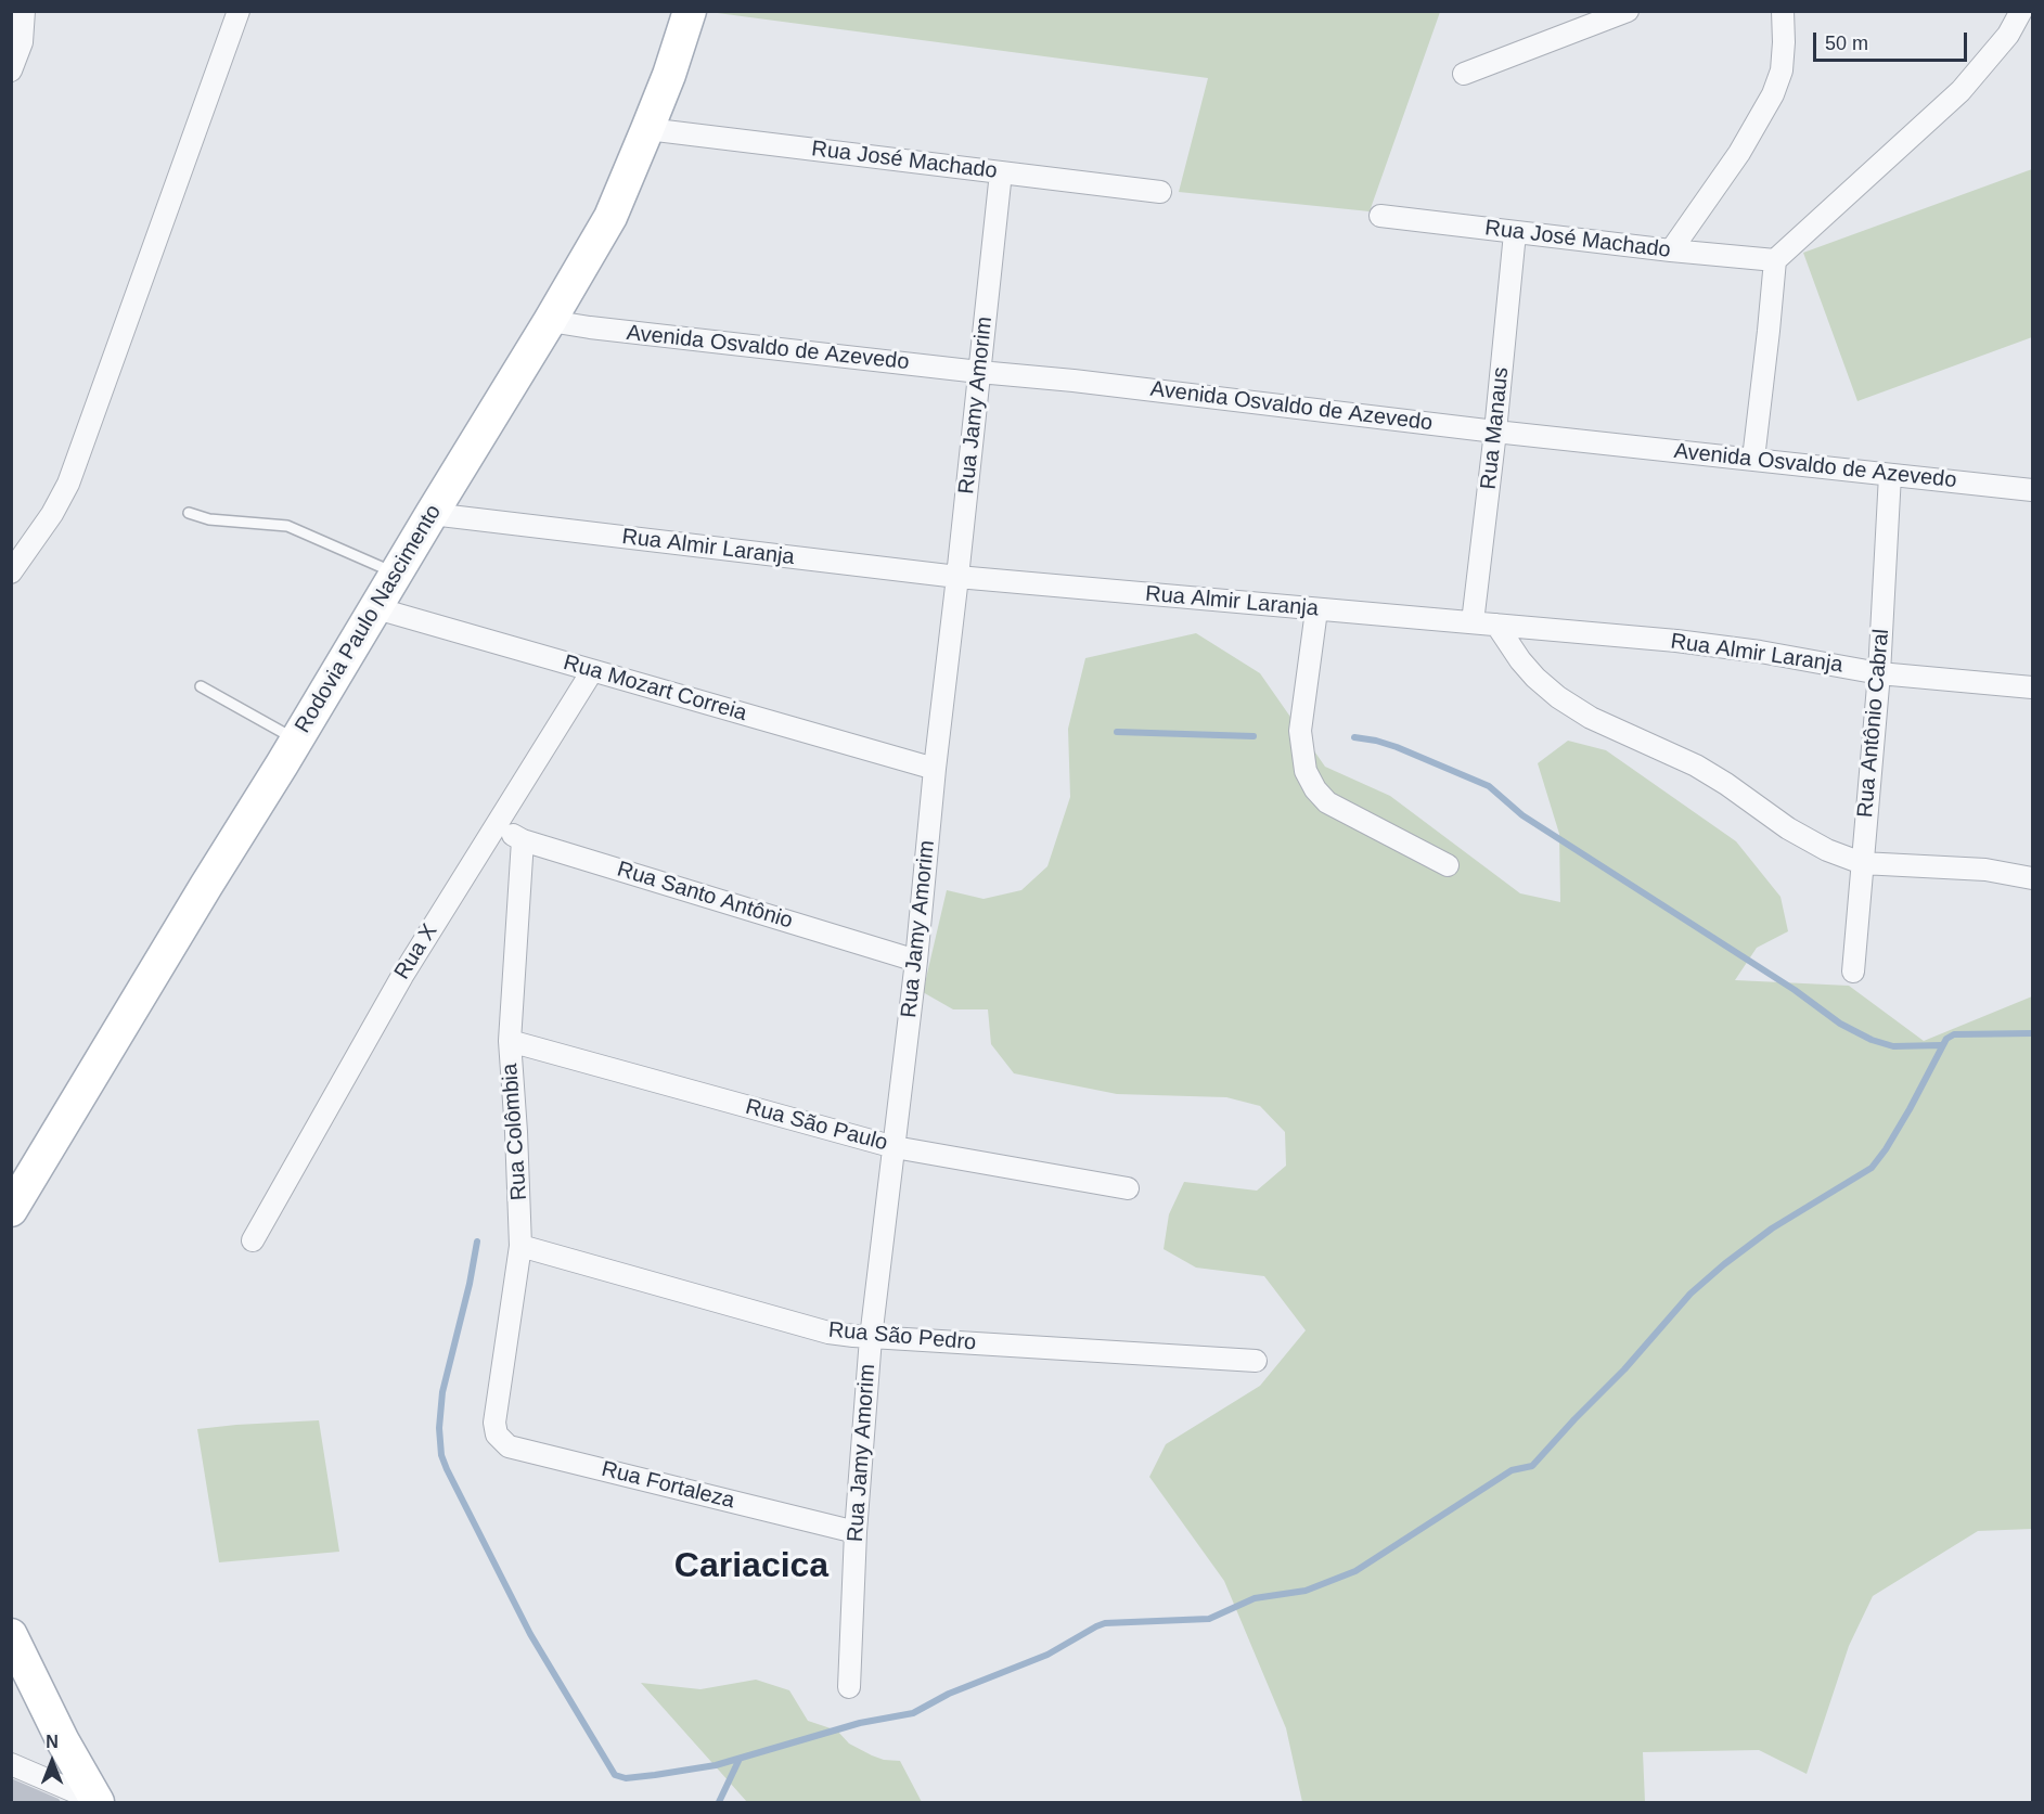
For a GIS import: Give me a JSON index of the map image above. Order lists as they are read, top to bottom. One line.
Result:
{"streets":{"main road":["Rodovia Paulo Nascimento"],"street":["Rua José Machado","Avenida Osvaldo de Azevedo","Rua Jamy Amorim","Rua Manaus","Rua Almir Laranja","Rua Mozart Correia","Rua Antônio Cabral","Rua Santo Antônio","Rua X","Rua São Paulo","Rua Colômbia","Rua São Pedro","Rua Fortaleza"]},"crossings":[["Rua José Machado","Rua Jamy Amorim"],["Rua José Machado","Rua Manaus"],["Rua José Machado","Rodovia Paulo Nascimento"],["Avenida Osvaldo de Azevedo","Rua Jamy Amorim"],["Avenida Osvaldo de Azevedo","Rua Manaus"],["Avenida Osvaldo de Azevedo","Rodovia Paulo Nascimento"],["Avenida Osvaldo de Azevedo","Rua Antônio Cabral"],["Rua Jamy Amorim","Rua Almir Laranja"],["Rua Jamy Amorim","Rua Mozart Correia"],["Rua Jamy Amorim","Rua Santo Antônio"],["Rua Jamy Amorim","Rua São Paulo"],["Rua Jamy Amorim","Rua São Pedro"],["Rua Jamy Amorim","Rua Fortaleza"],["Rua Manaus","Rua Almir Laranja"],["Rua Almir Laranja","Rodovia Paulo Nascimento"],["Rua Almir Laranja","Rua Antônio Cabral"],["Rodovia Paulo Nascimento","Rua Mozart Correia"],["Rua Mozart Correia","Rua X"],["Rua Santo Antônio","Rua X"],["Rua Santo Antônio","Rua Colômbia"],["Rua São Paulo","Rua Colômbia"],["Rua Colômbia","Rua São Pedro"],["Rua Colômbia","Rua Fortaleza"]],"districts":["Cariacica"],"scale_bar":"50 m","north":"top"}
